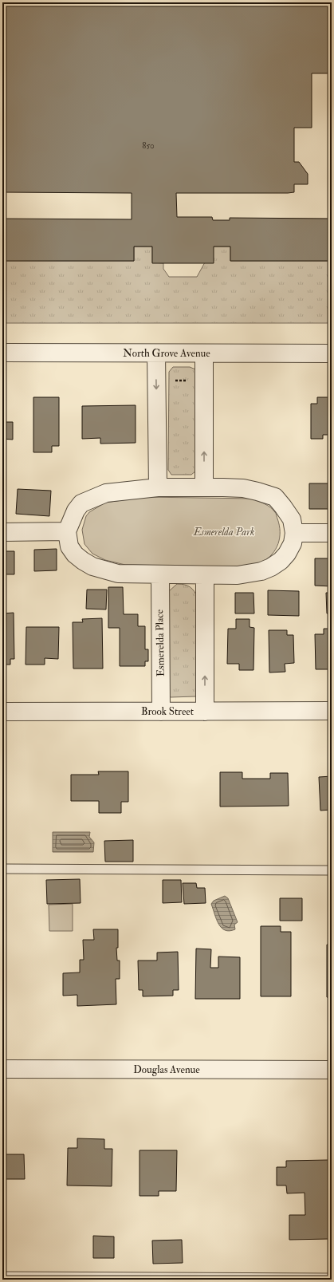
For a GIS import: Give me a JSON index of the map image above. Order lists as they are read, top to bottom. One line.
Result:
{"streets":{"street":["North Grove Avenue","Esmerelda Place","Brook Street","Douglas Avenue"]},"crossings":[["Esmerelda Place","Brook Street"]],"parks":["Esmerelda Park"],"house_numbers":["850"]}
